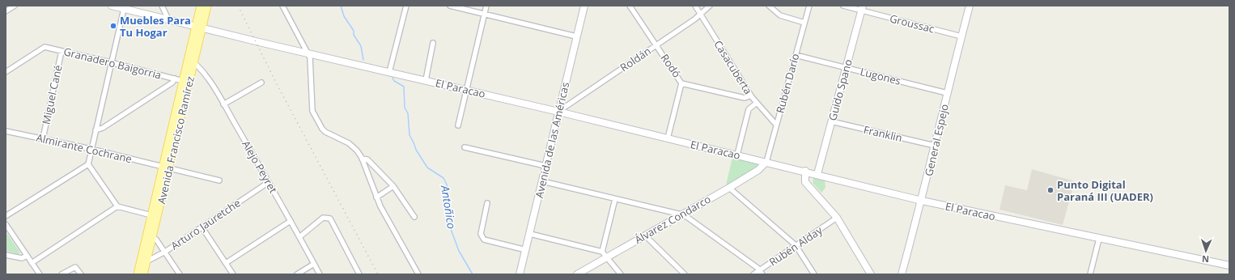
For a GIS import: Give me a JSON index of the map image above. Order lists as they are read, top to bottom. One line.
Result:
{"streets":{"main road":["El Paracao","Guido Spano","Avenida Francisco Ramírez","Avenida de las Américas","General Espejo","Álvarez Condarco"],"street":["Groussac","Roldán","Granadero Baigorria","Rodó","Casacuberta","Lugones","Rubén Darío","Miguel Cané","Franklin","Almirante Cochrane","Alejo Peyret","Arturo Jauretche","Rubén Alday"]},"crossings":[["Groussac","Guido Spano"],["Groussac","General Espejo"],["Roldán","Rodó"],["Roldán","Casacuberta"],["Roldán","El Paracao"],["Roldán","Avenida de las Américas"],["Granadero Baigorria","Miguel Cané"],["Granadero Baigorria","Avenida Francisco Ramírez"],["Rodó","Casacuberta"],["Casacuberta","Rubén Darío"],["Lugones","Rubén Darío"],["Lugones","Guido Spano"],["Lugones","General Espejo"],["Rubén Darío","El Paracao"],["Rubén Darío","Álvarez Condarco"],["El Paracao","Guido Spano"],["El Paracao","Avenida Francisco Ramírez"],["El Paracao","Avenida de las Américas"],["El Paracao","General Espejo"],["El Paracao","Álvarez Condarco"],["Guido Spano","Franklin"],["Miguel Cané","Almirante Cochrane"],["Franklin","General Espejo"],["Avenida Francisco Ramírez","Almirante Cochrane"],["Avenida Francisco Ramírez","Alejo Peyret"],["Avenida Francisco Ramírez","Arturo Jauretche"],["Alejo Peyret","Arturo Jauretche"]],"water":["Antoñico"],"places":["Muebles Para Tu Hogar","Punto Digital Paraná III (UADER)"],"north":"bottom"}
